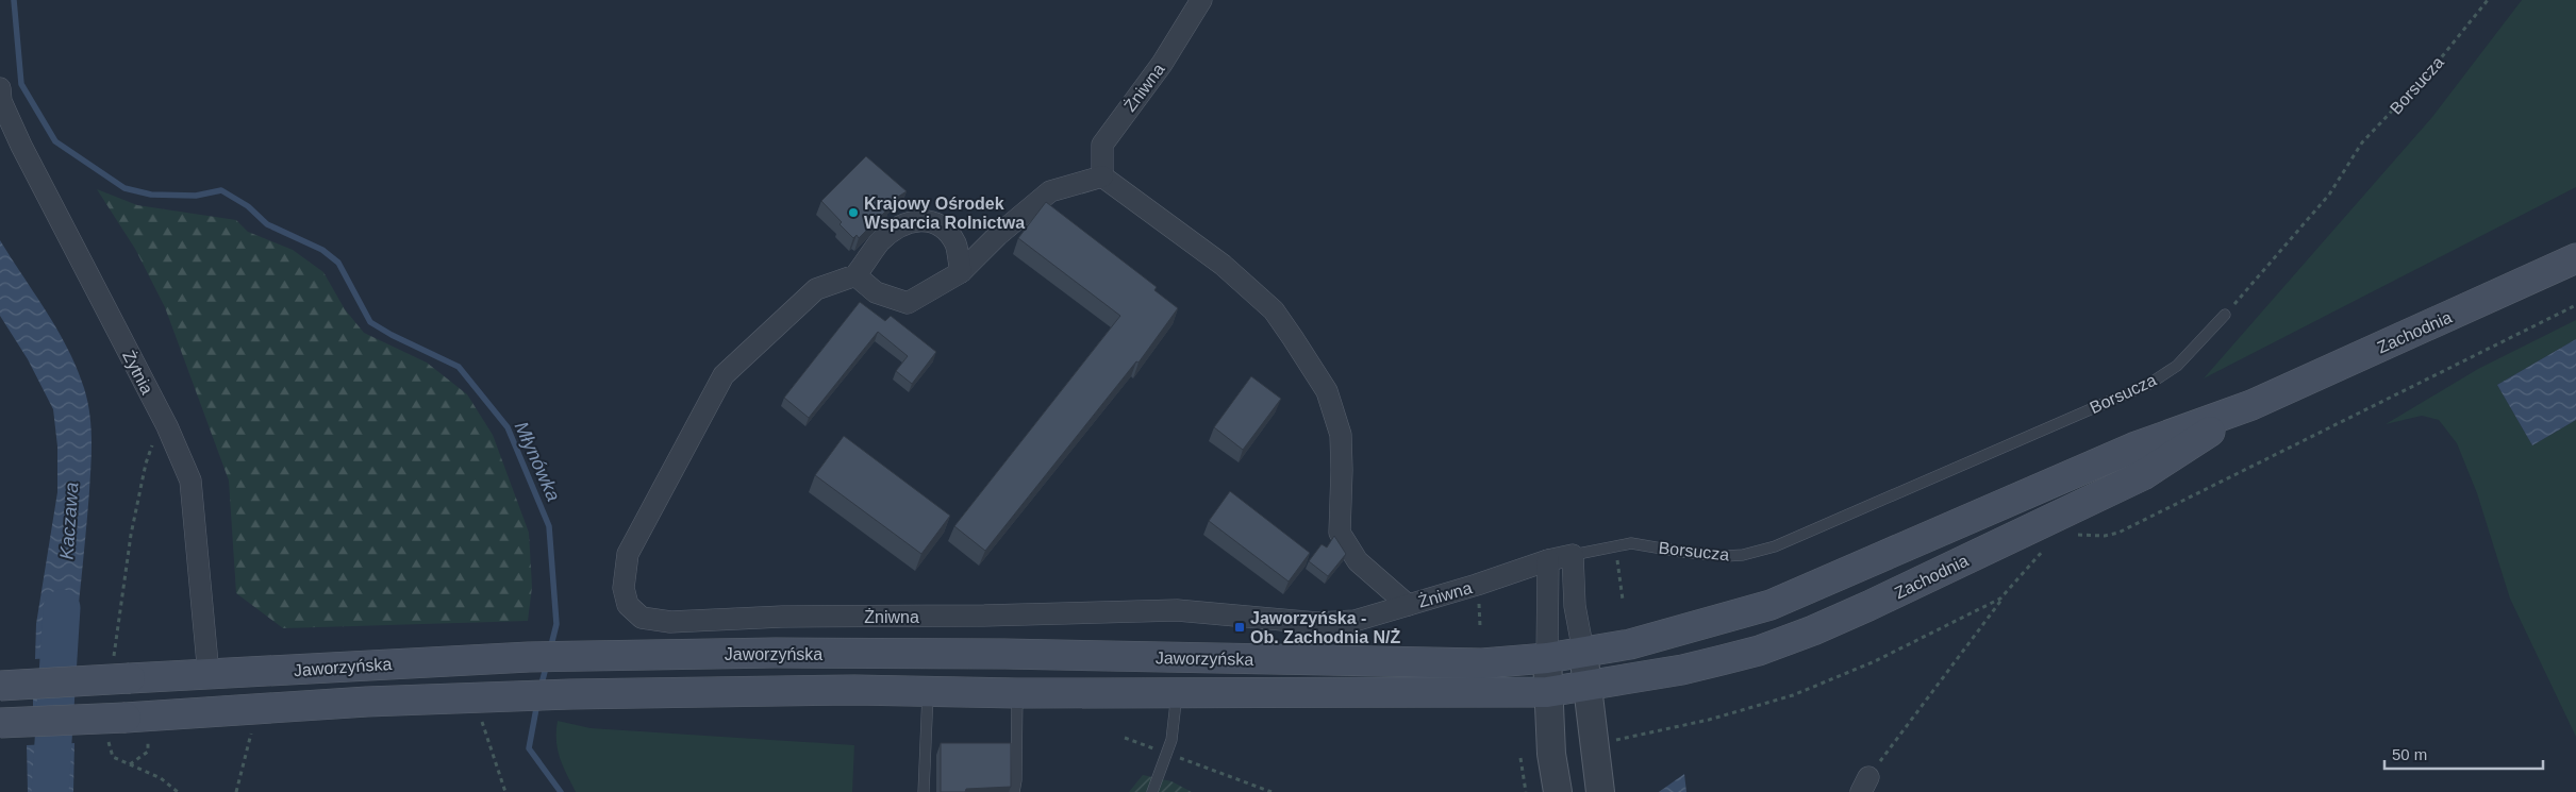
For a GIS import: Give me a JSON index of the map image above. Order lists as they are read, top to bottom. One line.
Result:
{"streets":{"main road":["Zachodnia","Jaworzyńska"],"street":["Żniwna","Żytnia"],"lane":["Borsucza"]},"crossings":[["Borsucza","Żniwna"],["Zachodnia","Jaworzyńska"],["Żytnia","Jaworzyńska"]],"water":["Młynówka","Kaczawa"],"places":{"other":["Krajowy Ośrodek Wsparcia Rolnictwa"],"transit":["Jaworzyńska - Ob. Zachodnia N/Ż"]},"scale_bar":"50 m"}
